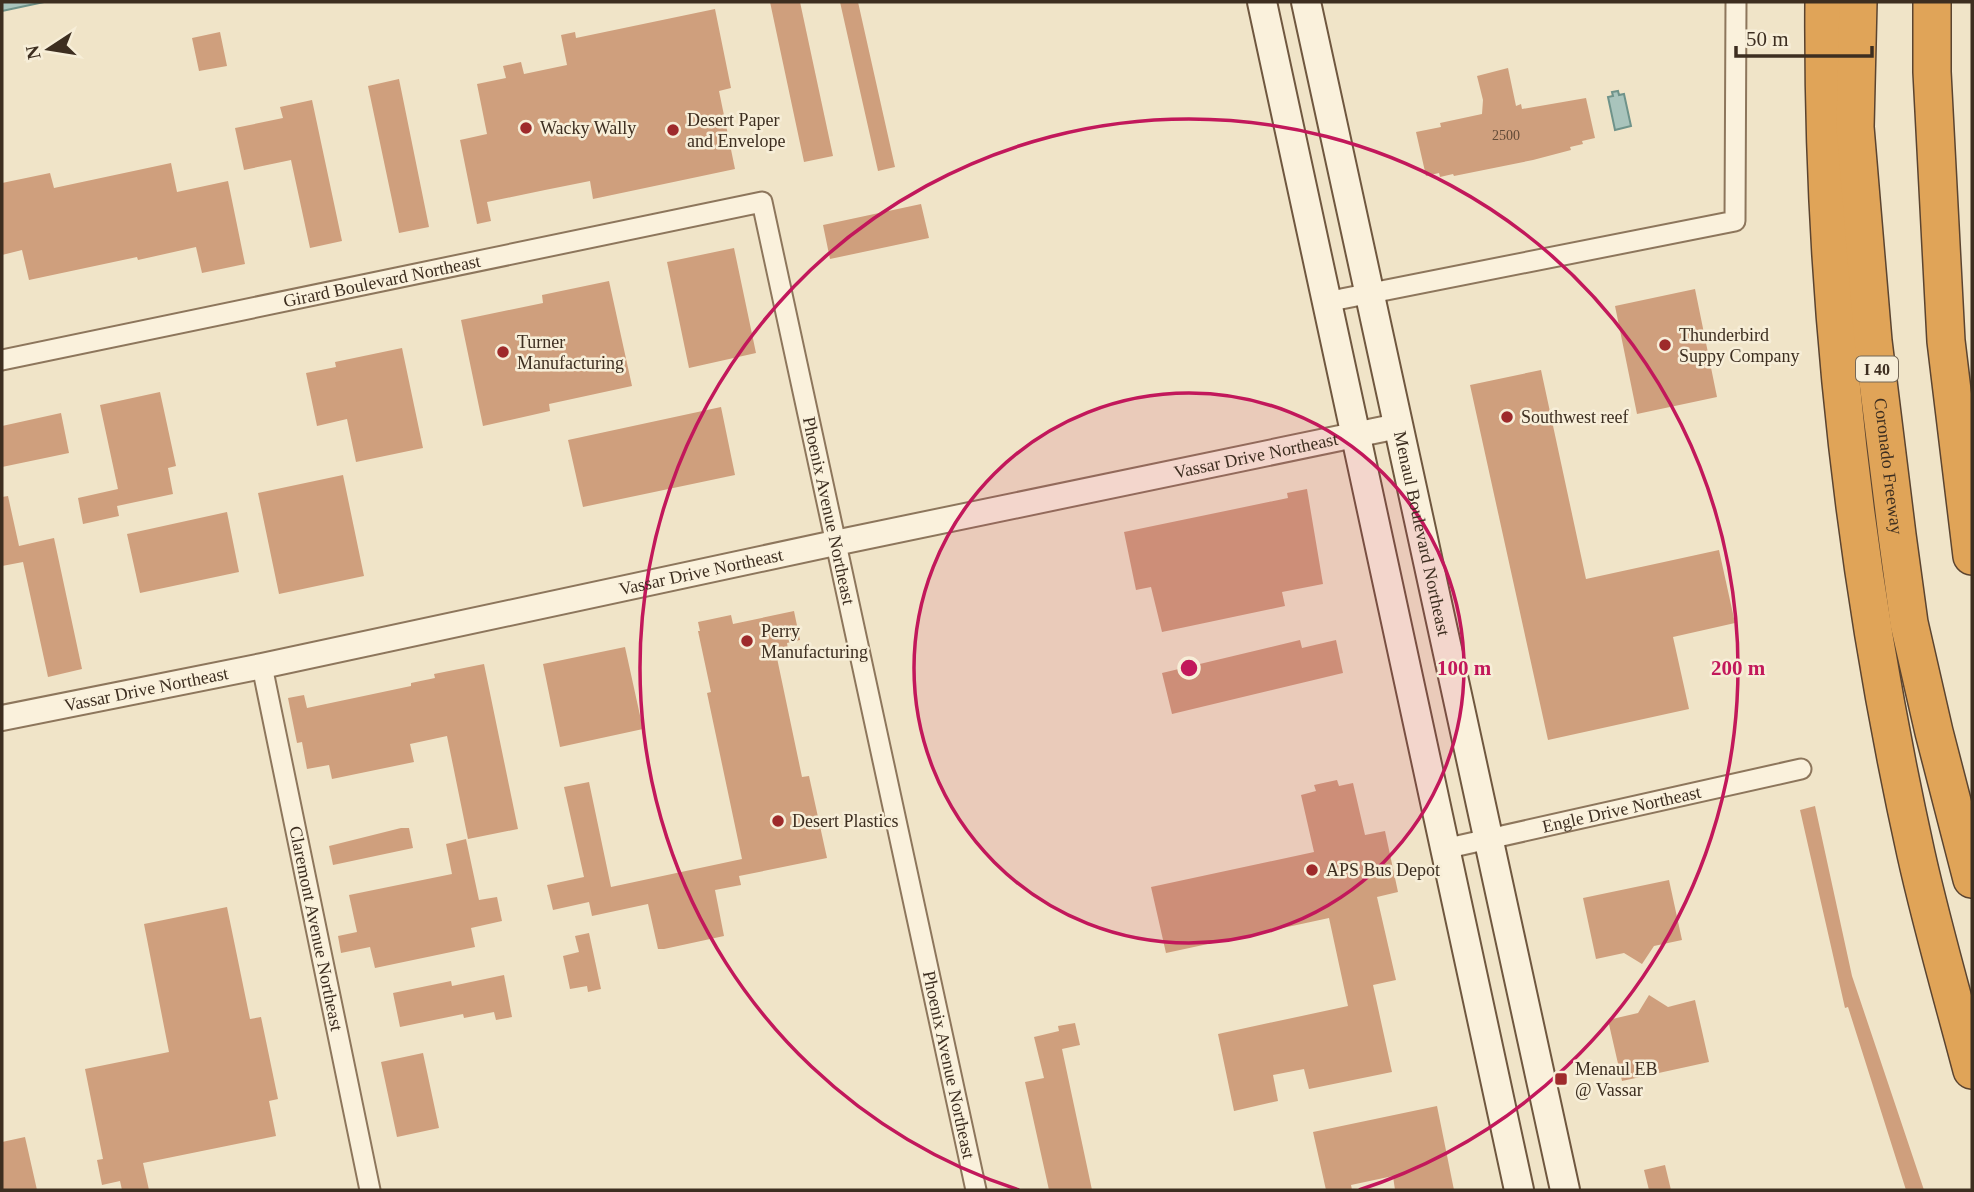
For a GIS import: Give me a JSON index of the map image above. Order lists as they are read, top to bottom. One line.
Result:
{"streets":{"highway":["I 40","Coronado Freeway"],"main road":["Menaul Boulevard Northeast"],"street":["Girard Boulevard Northeast","Vassar Drive Northeast","Phoenix Avenue Northeast","Engle Drive Northeast","Claremont Avenue Northeast"]},"crossings":[["Girard Boulevard Northeast","Phoenix Avenue Northeast"],["Vassar Drive Northeast","Phoenix Avenue Northeast"],["Vassar Drive Northeast","Menaul Boulevard Northeast"],["Vassar Drive Northeast","Claremont Avenue Northeast"],["Menaul Boulevard Northeast","Engle Drive Northeast"]],"places":{"other":["Wacky Wally","Desert Paper and Envelope","Thunderbird Suppy Company","Turner Manufacturing","Southwest reef","Perry Manufacturing","Desert Plastics","APS Bus Depot"],"transit":["Menaul EB @ Vassar"]},"house_numbers":["2500"],"scale_bar":"50 m","north":"left","rings":["100 m","200 m"]}
